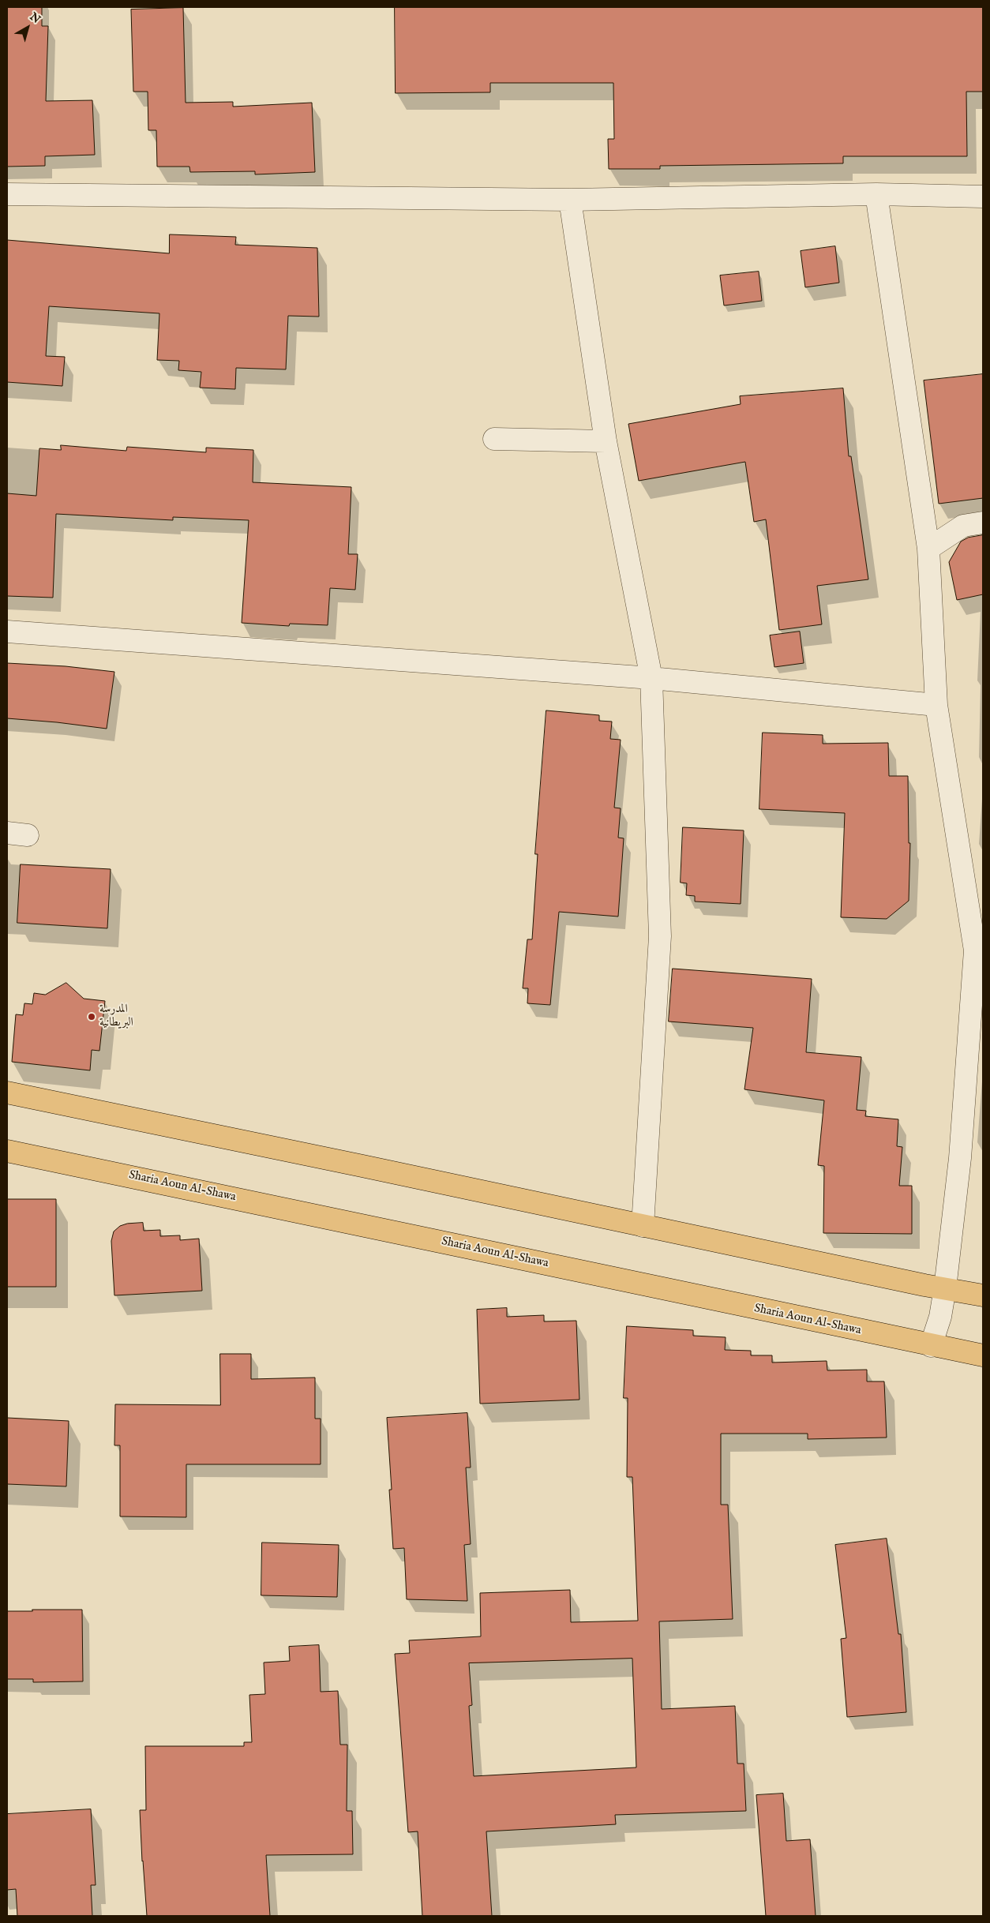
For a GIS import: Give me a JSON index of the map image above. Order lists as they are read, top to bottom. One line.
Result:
{"streets":{"main road":["Sharia Aoun Al-Shawa"]},"places":["المدرسة البريطانية"],"north":"top right"}
